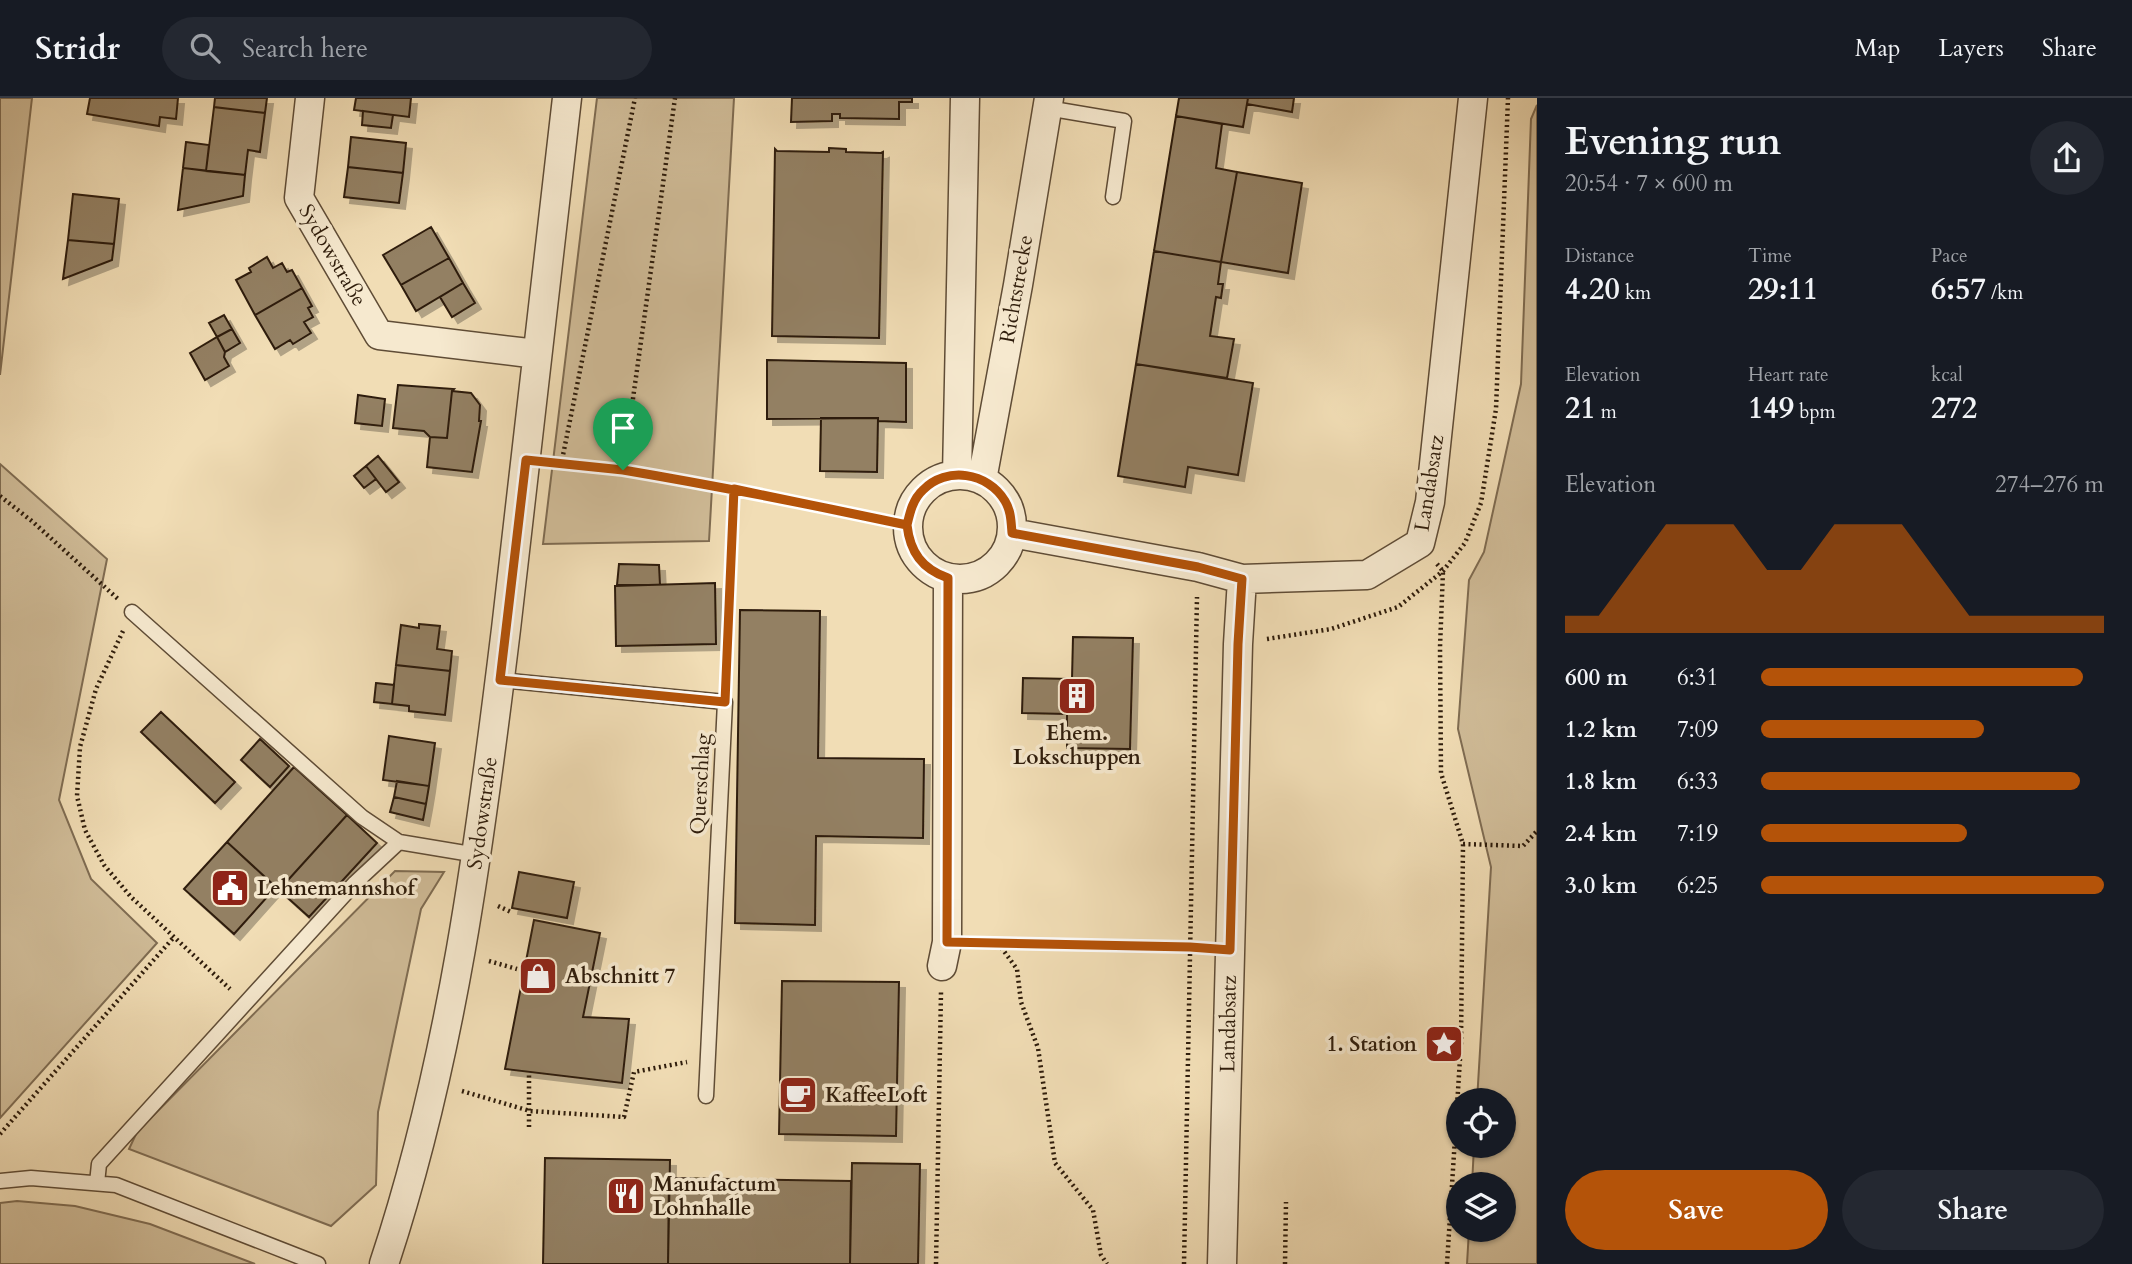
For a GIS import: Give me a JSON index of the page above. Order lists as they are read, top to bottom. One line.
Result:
{"streets":{"street":["Sydowstraße","Richtstrecke","Landabsatz"],"lane":["Querschlag"]},"places":{"building":["Ehem. Lokschuppen"],"public building":["Lehnemannshof"],"shop":["Abschnitt 7"],"place":["1. Station"],"cafe":["KaffeeLoft"],"restaurant":["Manufactum Lohnhalle"]},"page":{"header":"Stridr","search":"Search here","nav":["Map","Layers","Share"],"heading":["Evening run","20:54 · 7 × 600 m"],"stats":[["Distance","4.20 km"],["Time","29:11"],["Pace","6:57 /km"],["Elevation","21 m"],["Heart rate","149 bpm"],["kcal","272"]],"chart":["Elevation","274–276 m"],"list":[{"name":"600 m","note":"6:31"},{"name":"1.2 km","note":"7:09"},{"name":"1.8 km","note":"6:33"},{"name":"2.4 km","note":"7:19"},{"name":"3.0 km","note":"6:25"}],"buttons":["Save","Share"]}}
